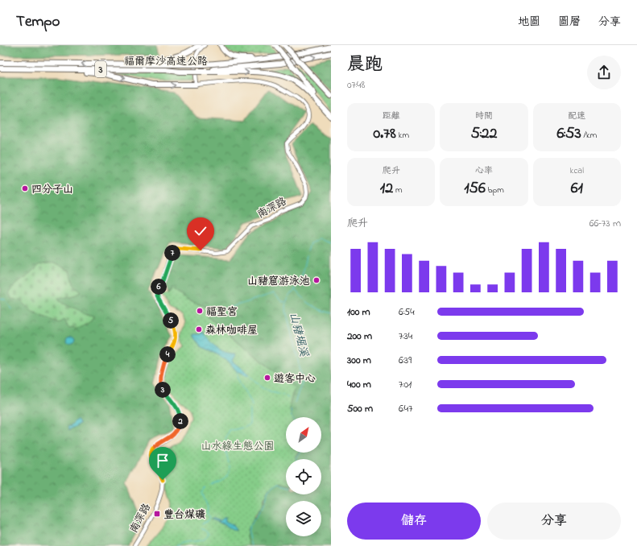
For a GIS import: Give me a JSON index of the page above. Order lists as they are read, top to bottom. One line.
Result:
{"streets":{"highway":["福爾摩沙高速公路","3"],"main road":["南深路"]},"water":["山豬堀溪"],"parks":["山水綠生態公園"],"places":{"other":["四分子山","山豬窟游泳池","福聖宮","森林咖啡屋","遊客中心"],"transit":["豐台煤礦"]},"north":"top right","page":{"header":"Tempo","nav":["地圖","圖層","分享"],"heading":["晨跑","07:48"],"stats":[["距離","0.78 km"],["時間","5:22"],["配速","6:53 /km"],["爬升","12 m"],["心率","156 bpm"],["kcal","61"]],"chart":["爬升","66–73 m"],"pins":["7","6","5","4","3","2"],"list":[{"name":"100 m","note":"6:54"},{"name":"200 m","note":"7:34"},{"name":"300 m","note":"6:39"},{"name":"400 m","note":"7:01"},{"name":"500 m","note":"6:47"}],"buttons":["儲存","分享"]}}
